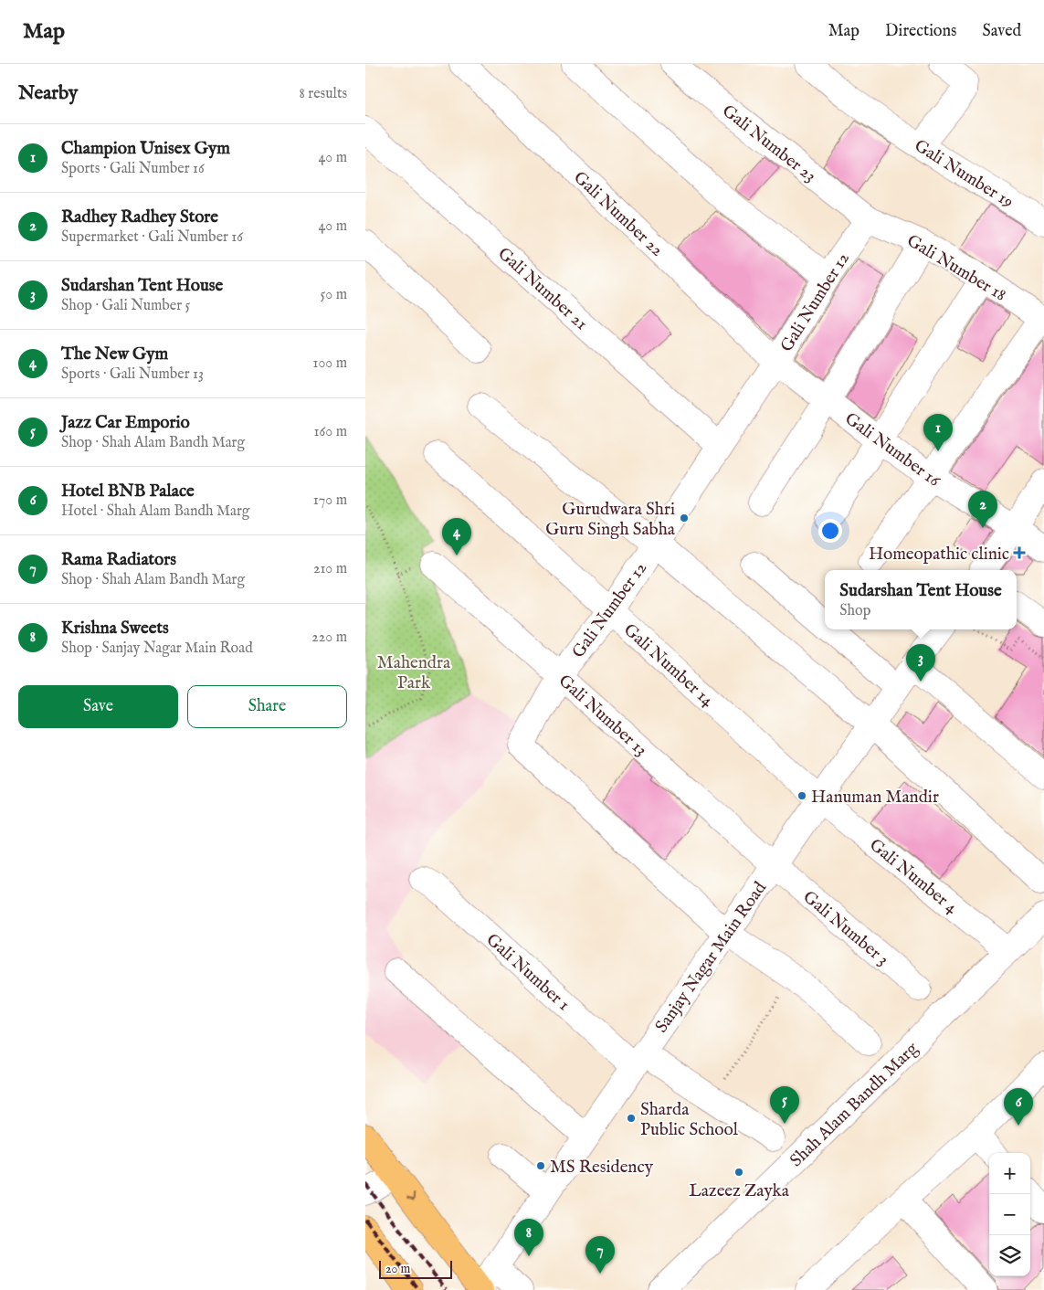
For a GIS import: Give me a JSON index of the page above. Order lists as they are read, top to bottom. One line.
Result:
{"streets":{"street":["Gali Number 23","Gali Number 19","Gali Number 22","Gali Number 18","Gali Number 21","Gali Number 12","Gali Number 16","Gali Number 14","Gali Number 13","Gali Number 4","Gali Number 3","Sanjay Nagar Main Road","Gali Number 1","Shah Alam Bandh Marg"]},"crossings":[["Gali Number 23","Gali Number 18"],["Gali Number 23","Gali Number 12"],["Gali Number 22","Gali Number 12"],["Gali Number 22","Gali Number 16"],["Gali Number 18","Gali Number 12"],["Gali Number 21","Gali Number 12"],["Gali Number 12","Gali Number 16"],["Gali Number 12","Gali Number 14"],["Gali Number 12","Gali Number 13"],["Gali Number 12","Sanjay Nagar Main Road"],["Gali Number 14","Gali Number 4"],["Gali Number 14","Sanjay Nagar Main Road"],["Gali Number 13","Gali Number 3"],["Gali Number 13","Sanjay Nagar Main Road"],["Gali Number 4","Sanjay Nagar Main Road"],["Gali Number 4","Shah Alam Bandh Marg"],["Gali Number 3","Sanjay Nagar Main Road"],["Sanjay Nagar Main Road","Gali Number 1"],["Gali Number 1","Shah Alam Bandh Marg"]],"parks":["Mahendra Park"],"places":{"other":["Gurudwara Shri Guru Singh Sabha","Hanuman Mandir","Sharda Public School","MS Residency","Lazeez Zayka"],"health":["Homeopathic clinic"]},"scale_bar":"20 m","page":{"header":"Map","nav":["Map","Directions","Saved"],"heading":["Nearby","8 results"],"list":[{"mark":"1","name":"Champion Unisex Gym","note":"Sports · Gali Number 16","value":"40 m"},{"mark":"2","name":"Radhey Radhey Store","note":"Supermarket · Gali Number 16","value":"40 m"},{"mark":"3","name":"Sudarshan Tent House","note":"Shop · Gali Number 5","value":"50 m"},{"mark":"4","name":"The New Gym","note":"Sports · Gali Number 13","value":"100 m"},{"mark":"5","name":"Jazz Car Emporio","note":"Shop · Shah Alam Bandh Marg","value":"160 m"},{"mark":"6","name":"Hotel BNB Palace","note":"Hotel · Shah Alam Bandh Marg","value":"170 m"},{"mark":"7","name":"Rama Radiators","note":"Shop · Shah Alam Bandh Marg","value":"210 m"},{"mark":"8","name":"Krishna Sweets","note":"Shop · Sanjay Nagar Main Road","value":"220 m"}],"pins":["1","2","4","3","5","6","8","7"],"popup":["Sudarshan Tent House","Shop"],"buttons":["Save","Share"],"map_buttons":["+","−"],"scale":"20 m"}}
